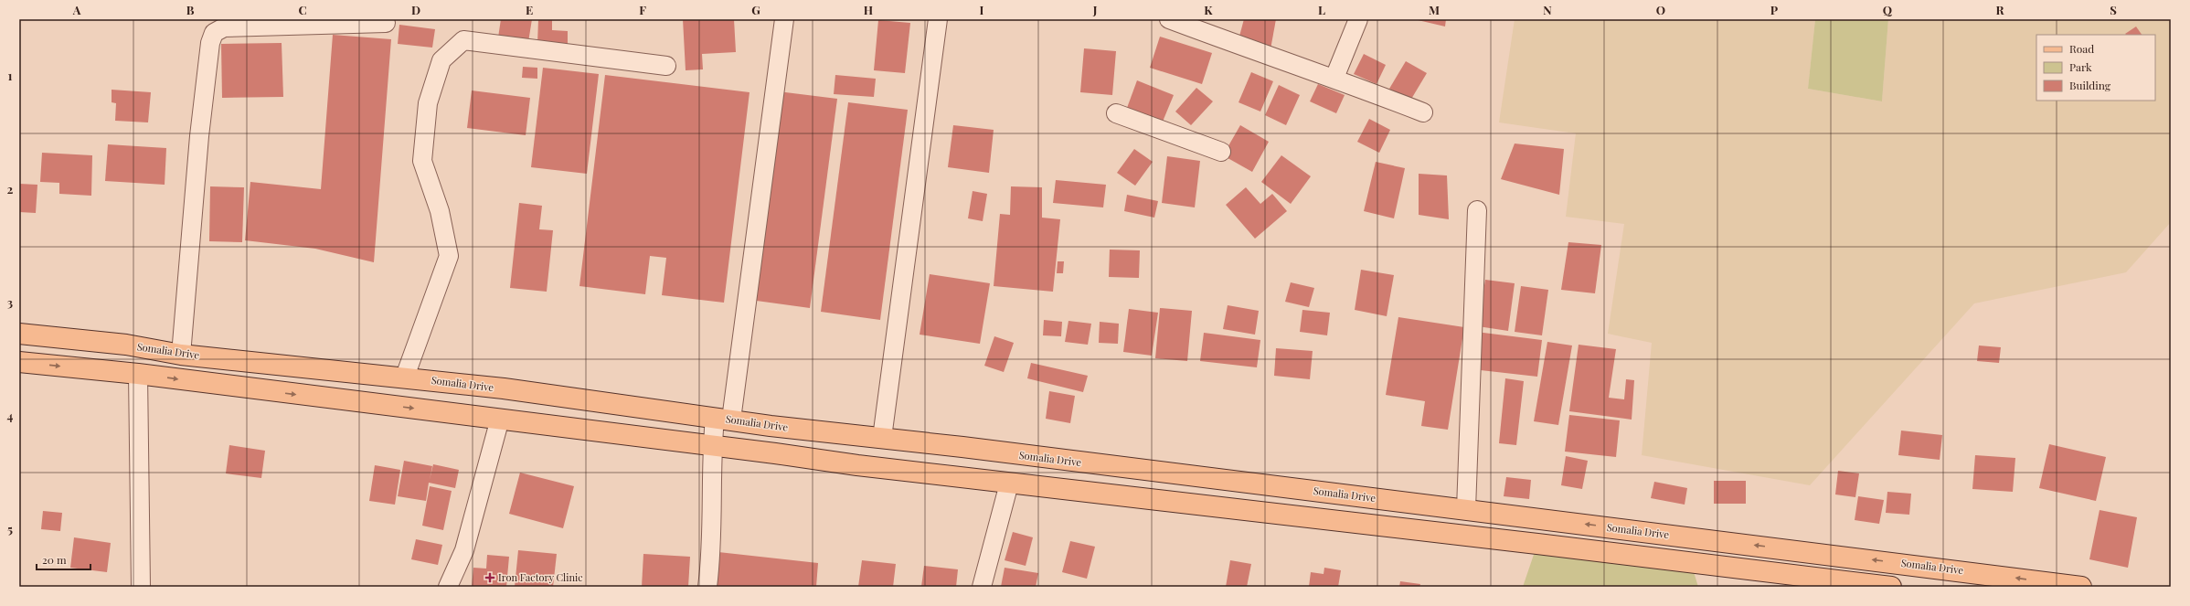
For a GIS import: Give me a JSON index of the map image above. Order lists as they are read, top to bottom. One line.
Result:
{"streets":{"main road":["Somalia Drive"]},"places":{"health":["Iron Factory Clinic"]},"legend":["Road","Park","Building"],"scale_bar":"20 m","grid":{"columns":["A","B","C","D","E","F","G","H","I","J","K","L","M","N","O","P","Q","R","S"],"rows":["1","2","3","4","5"]}}
